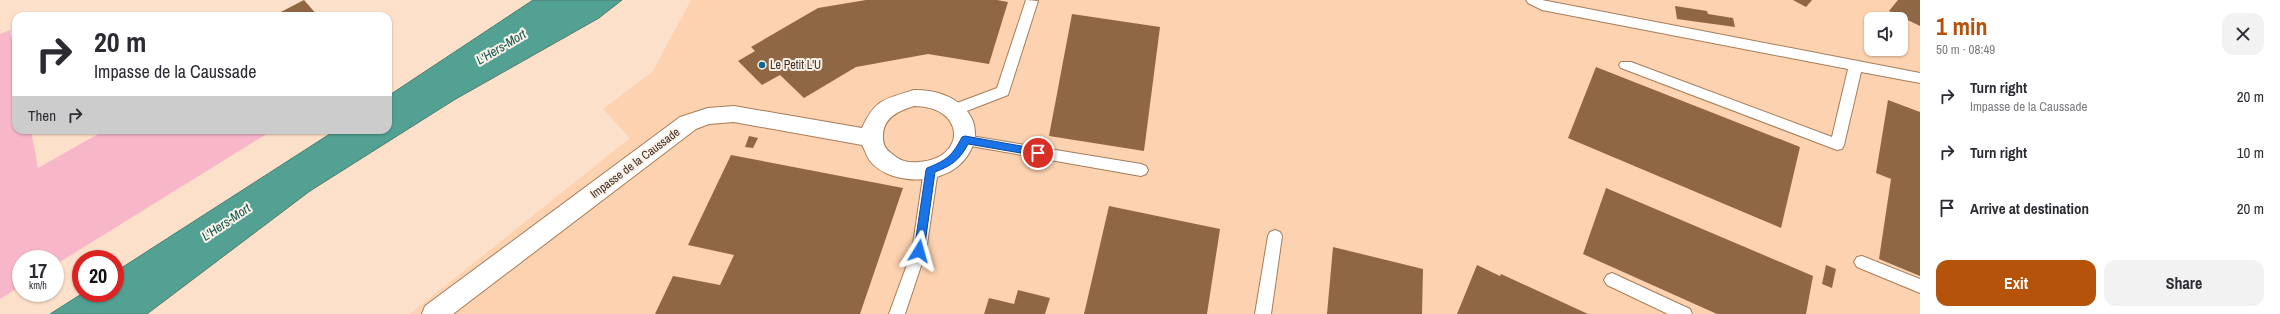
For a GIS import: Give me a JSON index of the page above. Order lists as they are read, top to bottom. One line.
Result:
{"streets":{"street":["Impasse de la Caussade"]},"water":["L'Hers-Mort"],"places":["Le Petit L'U"],"page":{"heading":["1 min","50 m · 08:49"],"turn":["20 m","Impasse de la Caussade"],"list":[{"name":"Turn right","note":"Impasse de la Caussade","value":"20 m"},{"name":"Turn right","value":"10 m"},{"name":"Arrive at destination","value":"20 m"}],"then":"Then","speed":"17 km/h","limit":"20","buttons":["Exit","Share"]}}
